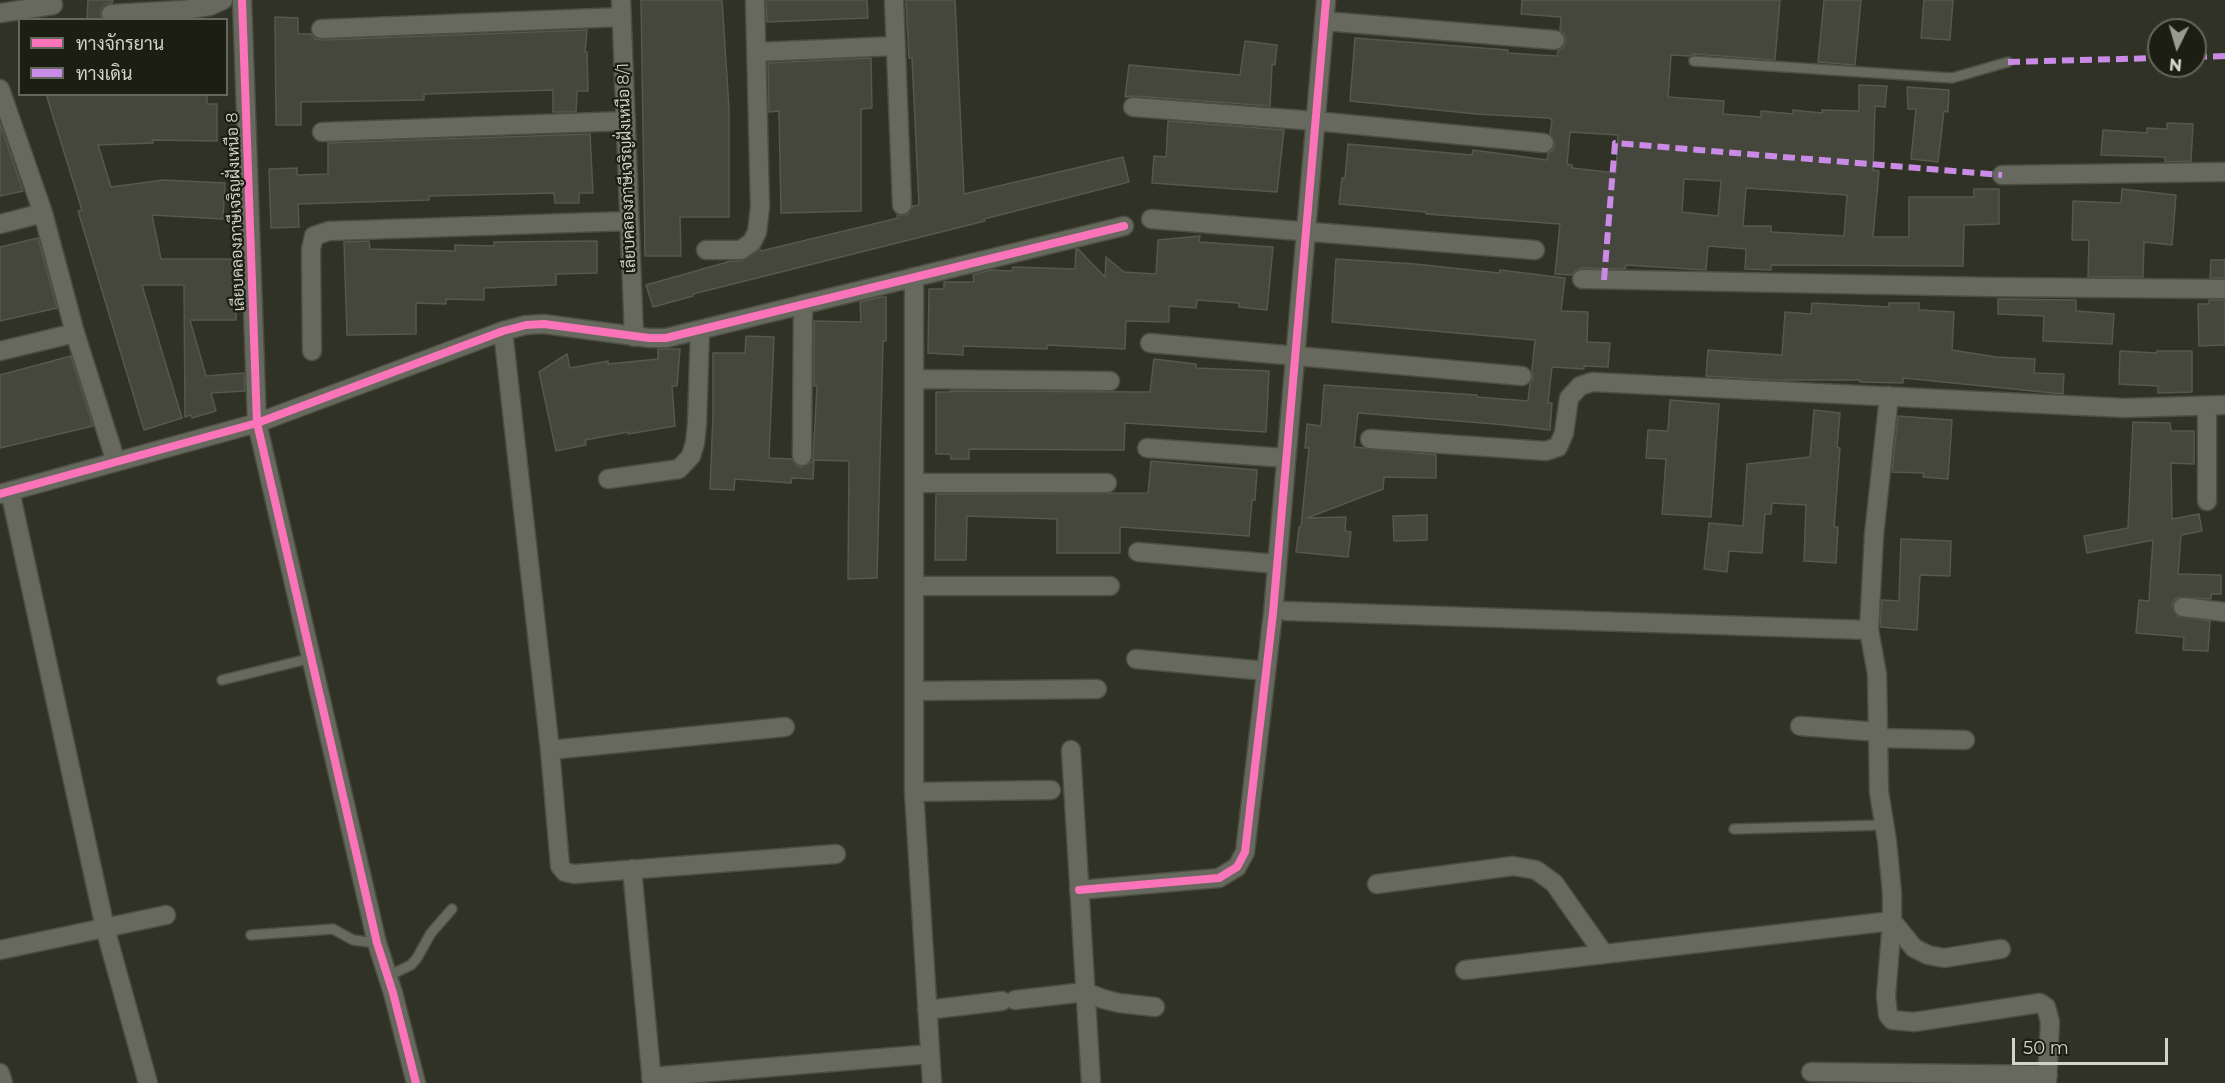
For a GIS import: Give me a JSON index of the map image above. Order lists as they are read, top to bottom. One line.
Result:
{"streets":{"street":["เลียบคลองภาษีเจริญฝั่งเหนือ 8/1","เลียบคลองภาษีเจริญฝั่งเหนือ 8"]},"legend":["ทางจักรยาน","ทางเดิน"],"scale_bar":"50 m","north":"bottom"}
